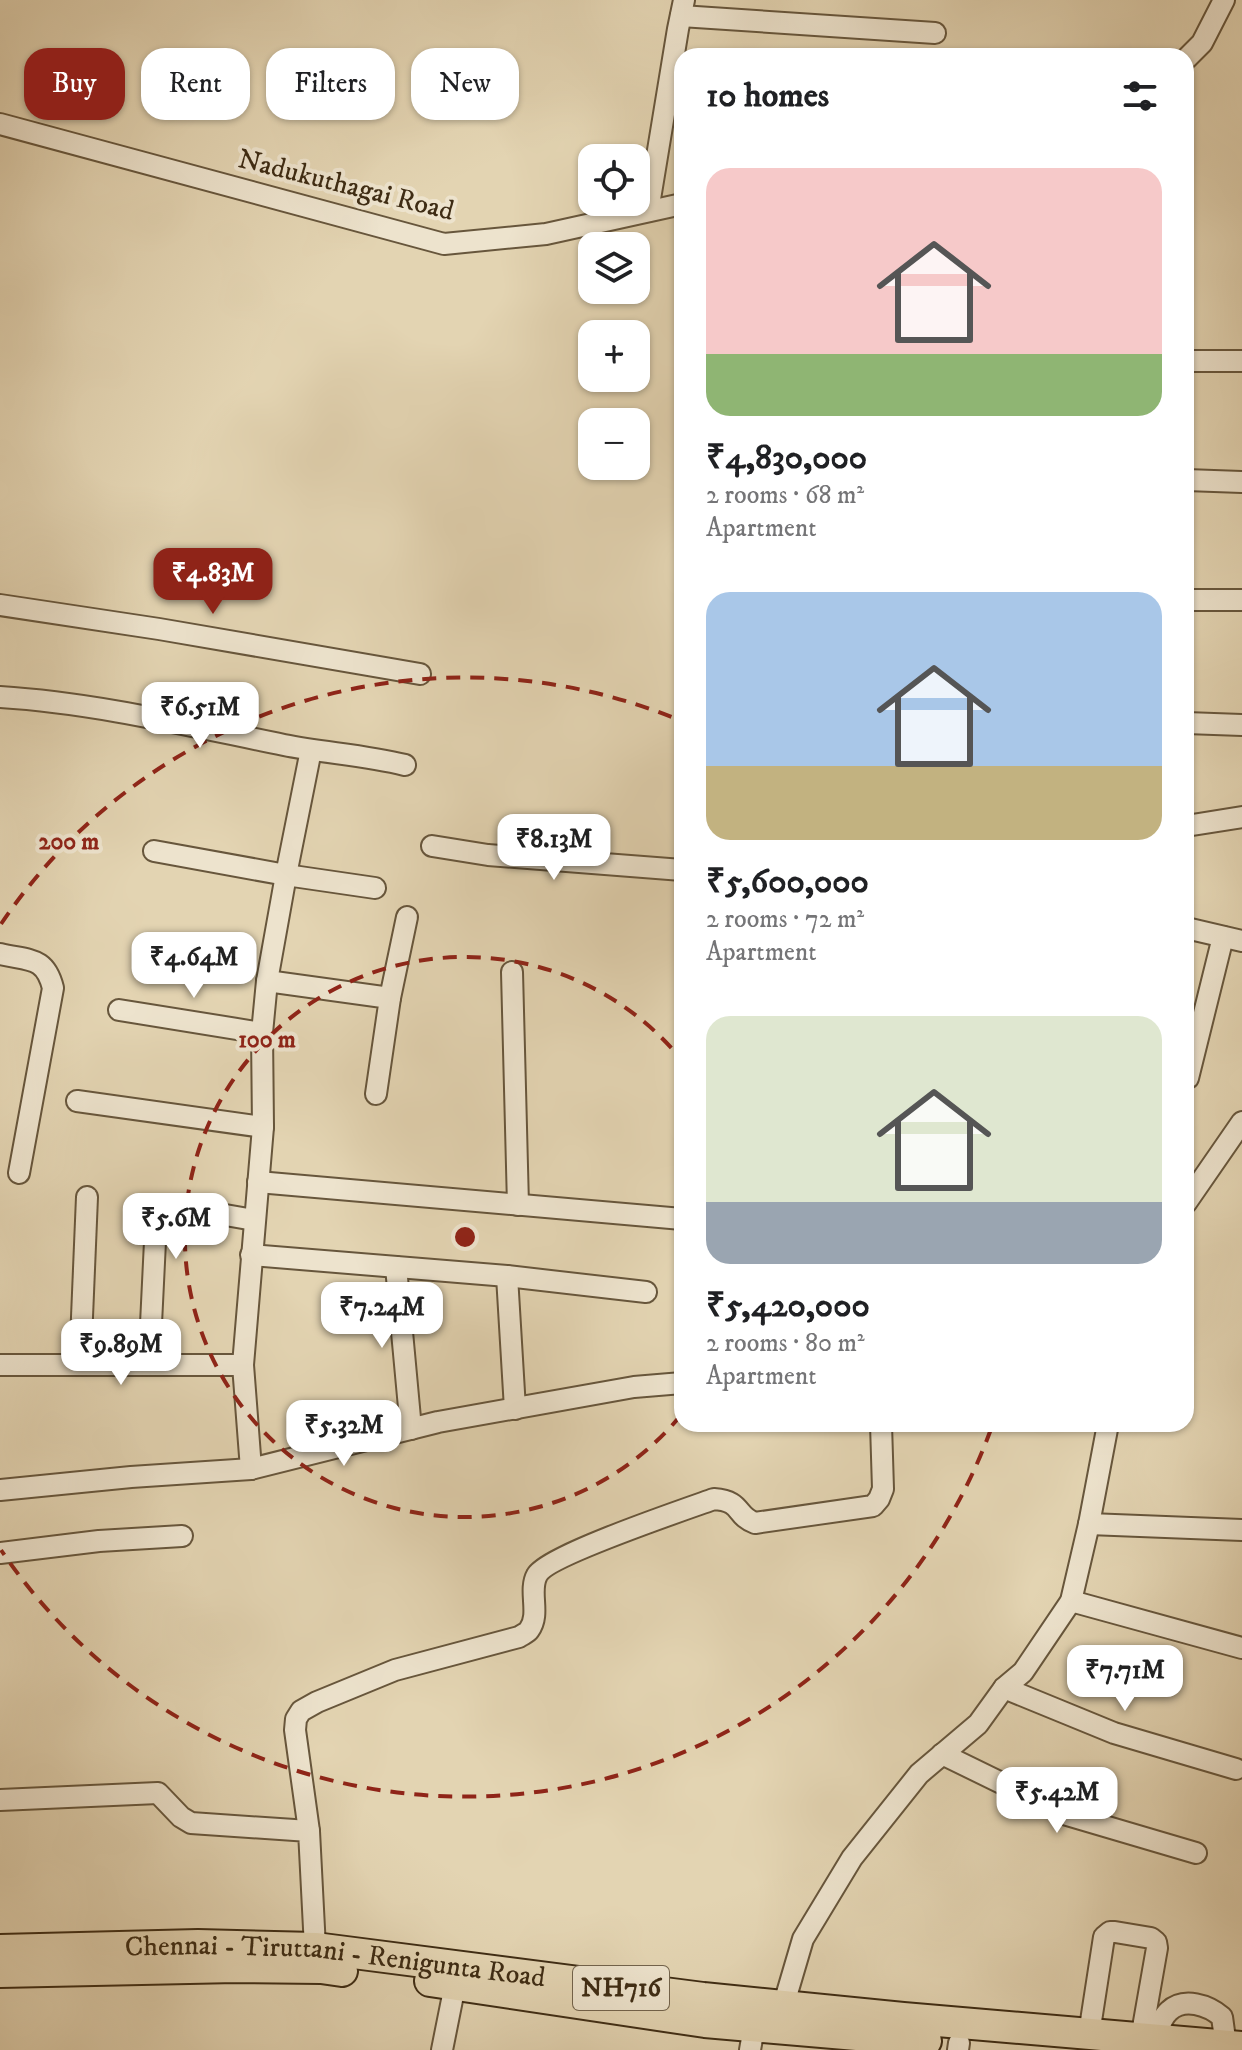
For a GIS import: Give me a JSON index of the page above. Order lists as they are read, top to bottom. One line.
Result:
{"streets":{"highway":["Chennai - Tiruttani - Renigunta Road","NH716"],"street":["Nadukuthagai Road"]},"page":{"chip":["Buy","Rent","Filters","New"],"heading":"10 homes","map_buttons":["+","−"],"list":[{"name":"₹4,830,000","note":"2 rooms · 68 m² · Apartment"},{"name":"₹5,600,000","note":"2 rooms · 72 m² · Apartment"},{"name":"₹5,420,000","note":"2 rooms · 80 m² · Apartment"}],"price":["₹4.83M","₹6.51M","₹8.13M","₹4.64M","₹5.6M","₹7.24M","₹9.89M","₹5.32M","₹7.71M","₹5.42M"]},"rings":["200 m","100 m"]}
